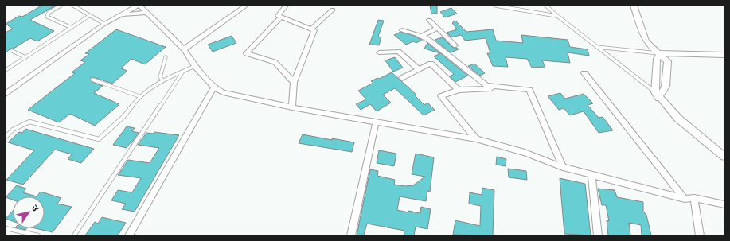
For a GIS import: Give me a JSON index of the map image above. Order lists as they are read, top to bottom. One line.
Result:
{"north":"top right"}
